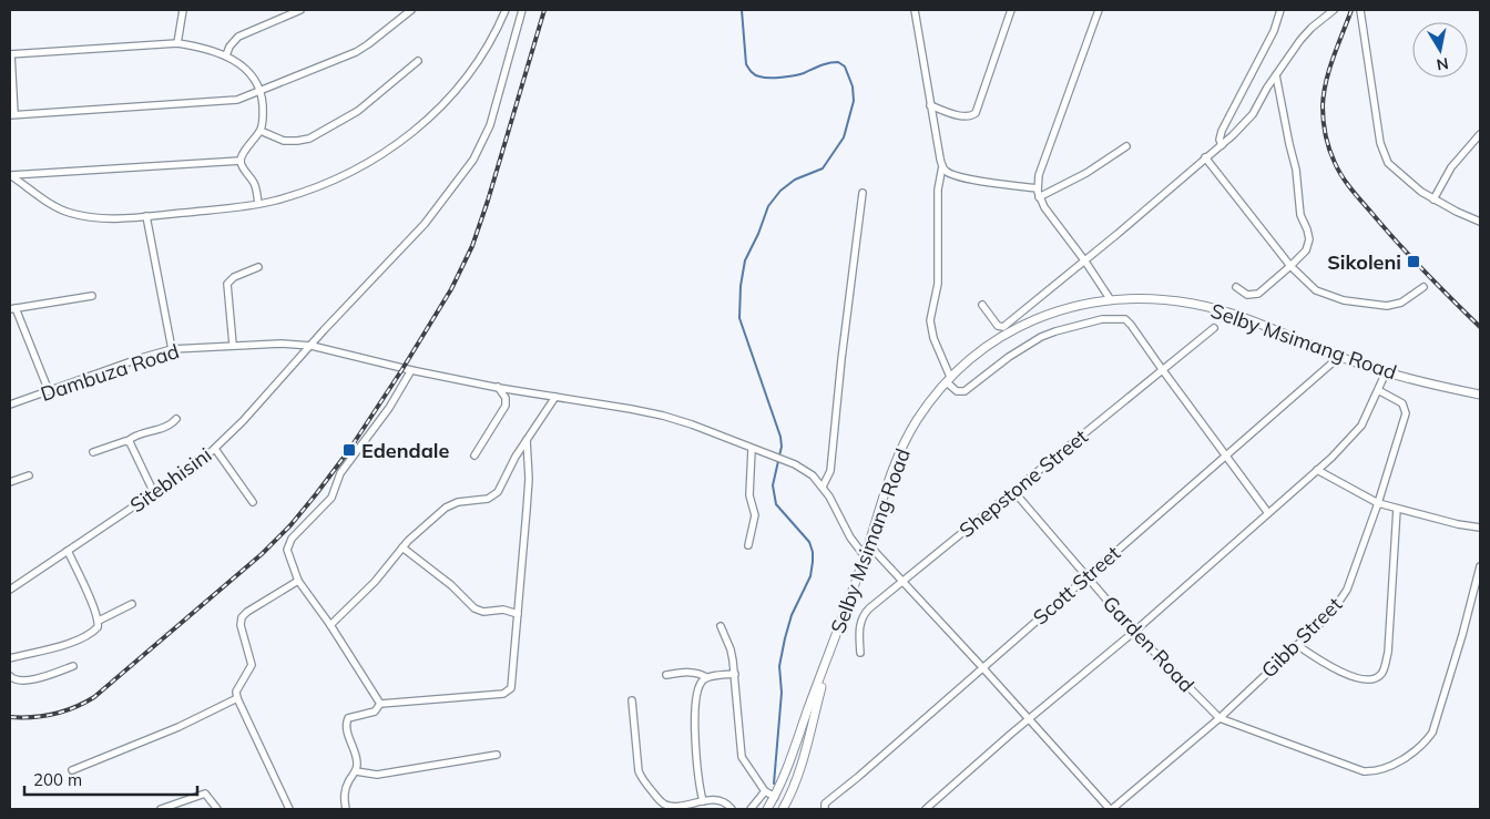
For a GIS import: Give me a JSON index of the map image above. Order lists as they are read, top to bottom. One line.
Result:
{"streets":{"main road":["Selby Msimang Road"],"street":["Dambuza Road","Sitebhisini","Shepstone Street","Scott Street","Gibb Street","Garden Road"]},"crossings":[["Dambuza Road","Sitebhisini"],["Shepstone Street","Garden Road"],["Scott Street","Garden Road"],["Gibb Street","Garden Road"]],"places":{"transit":["Sikoleni","Edendale"]},"scale_bar":"200 m","north":"bottom"}
